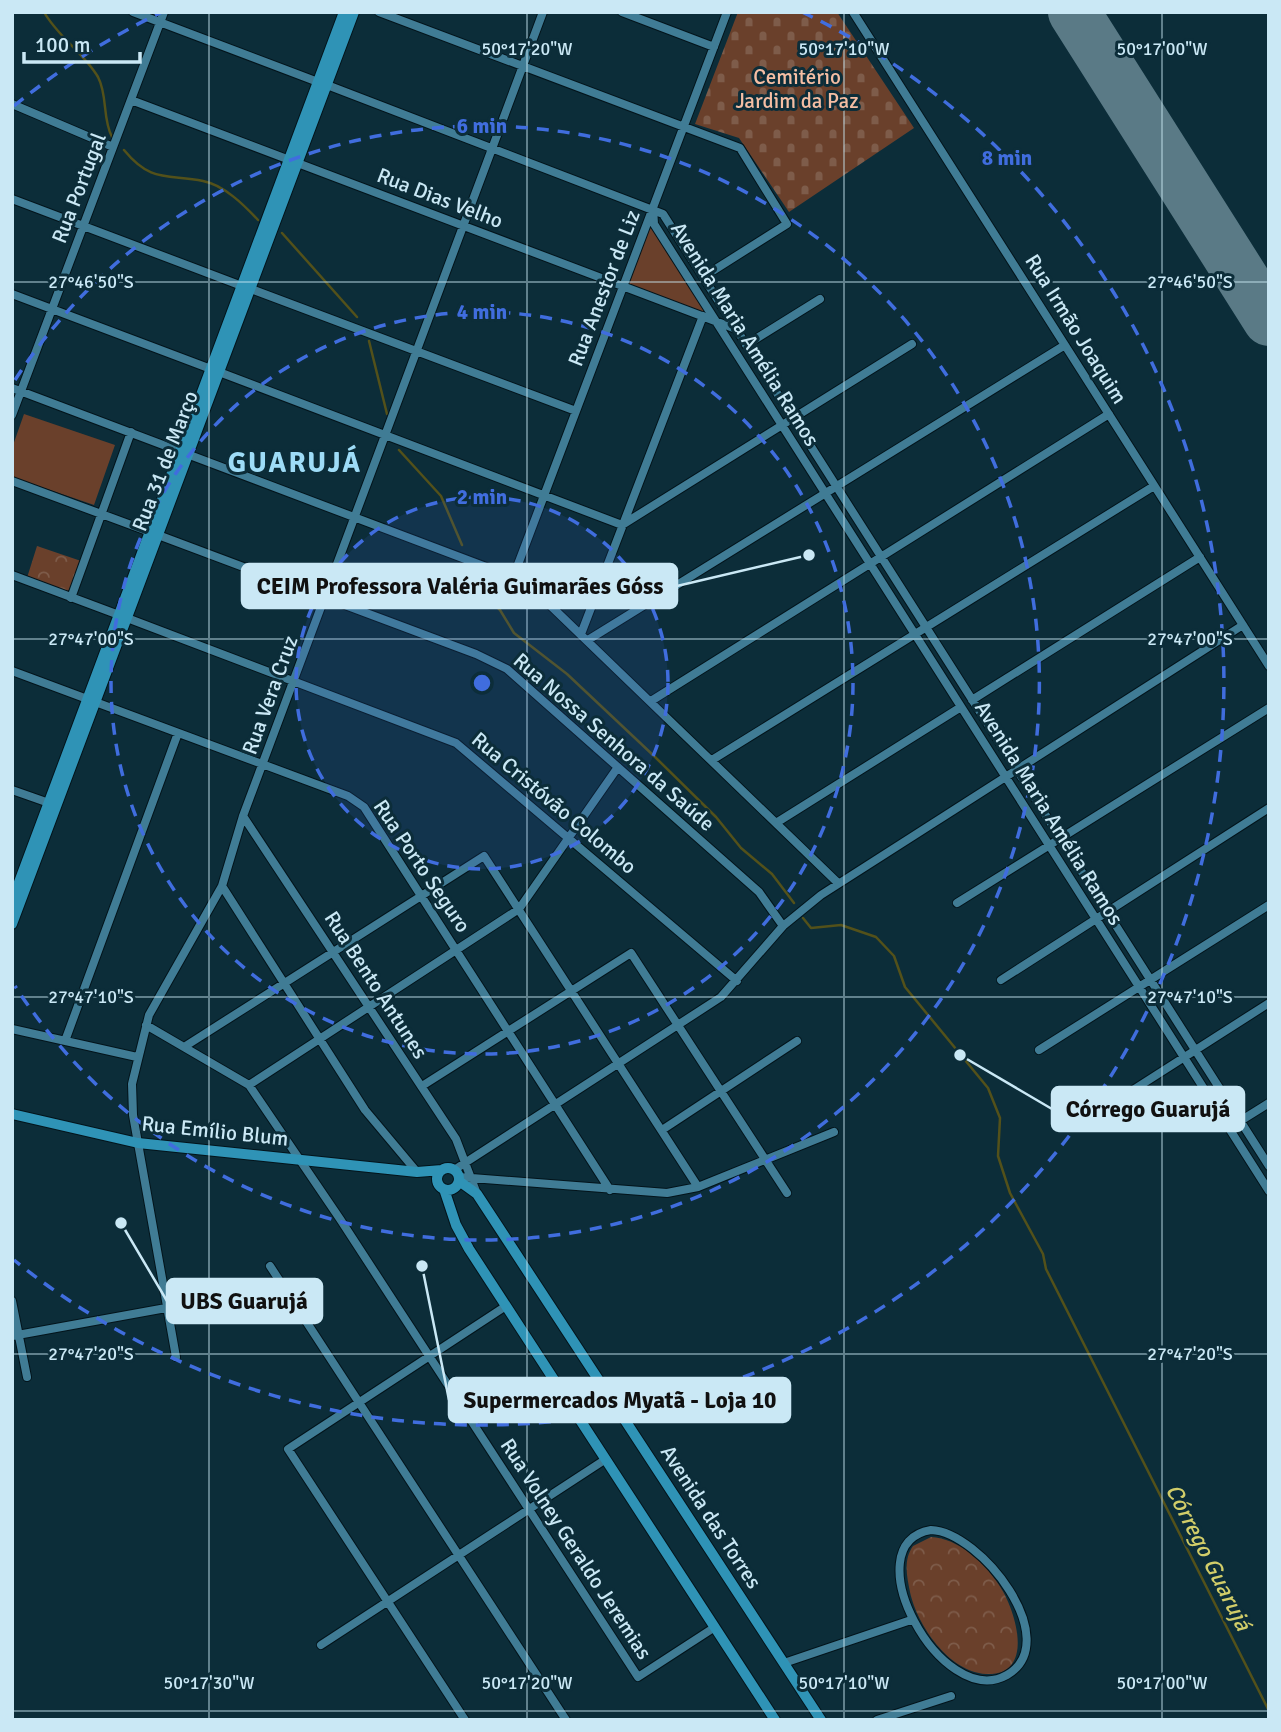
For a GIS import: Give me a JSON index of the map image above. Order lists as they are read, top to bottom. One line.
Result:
{"streets":{"main road":["Rua 31 de Março","Rua Emílio Blum","Avenida das Torres"],"street":["Rua Portugal","Rua Dias Velho","Rua Anestor de Liz","Rua Irmão Joaquim","Avenida Maria Amélia Ramos","Rua Vera Cruz","Rua Nossa Senhora da Saúde","Rua Cristóvão Colombo","Rua Porto Seguro","Rua Bento Antunes","Rua Volney Geraldo Jeremias"]},"crossings":[["Rua Portugal","Rua Dias Velho"],["Rua Dias Velho","Rua Anestor de Liz"],["Rua Dias Velho","Avenida Maria Amélia Ramos"],["Rua Dias Velho","Rua 31 de Março"],["Rua Dias Velho","Rua Vera Cruz"],["Rua Anestor de Liz","Avenida Maria Amélia Ramos"],["Rua 31 de Março","Rua Nossa Senhora da Saúde"],["Rua 31 de Março","Rua Cristóvão Colombo"],["Rua 31 de Março","Rua Porto Seguro"],["Rua Vera Cruz","Rua Nossa Senhora da Saúde"],["Rua Vera Cruz","Rua Cristóvão Colombo"],["Rua Vera Cruz","Rua Porto Seguro"],["Rua Vera Cruz","Rua Bento Antunes"],["Rua Vera Cruz","Rua Emílio Blum"],["Rua Bento Antunes","Avenida das Torres"],["Rua Emílio Blum","Avenida das Torres"],["Rua Emílio Blum","Rua Volney Geraldo Jeremias"]],"districts":["GUARUJÁ"],"water":["Córrego Guarujá"],"parks":["Cemitério Jardim da Paz"],"places":["CEIM Professora Valéria Guimarães Góss","Córrego Guarujá","UBS Guarujá","Supermercados Myatã - Loja 10"],"scale_bar":"100 m","coordinates":["50°17'20\"W","50°17'10\"W","50°17'00\"W","27°46'50\"S","27°47'00\"S","27°47'10\"S","27°47'20\"S","50°17'30\"W"],"rings":["6 min","8 min","4 min","2 min"]}
